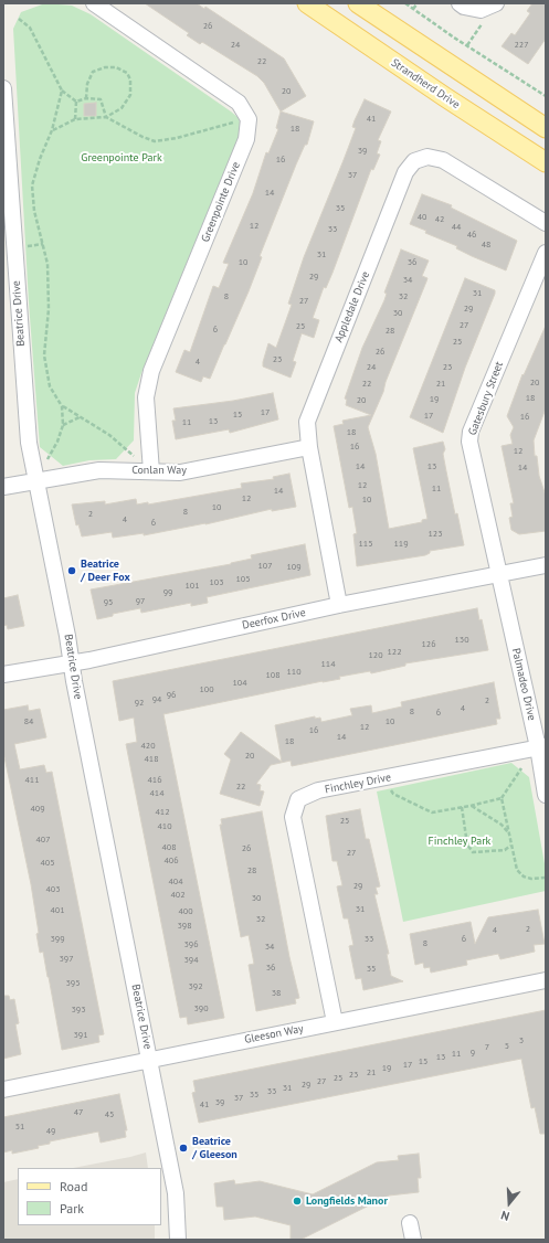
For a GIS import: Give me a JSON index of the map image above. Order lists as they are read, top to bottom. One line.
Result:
{"streets":{"main road":["Strandherd Drive"],"street":["Greenpointe Drive","Appledale Drive","Beatrice Drive","Gatesbury Street","Conlan Way","Deerfox Drive","Palmadeo Drive","Finchley Drive","Gleeson Way"]},"crossings":[["Greenpointe Drive","Conlan Way"],["Appledale Drive","Conlan Way"],["Appledale Drive","Deerfox Drive"],["Beatrice Drive","Conlan Way"],["Beatrice Drive","Deerfox Drive"],["Beatrice Drive","Gleeson Way"],["Gatesbury Street","Deerfox Drive"],["Gatesbury Street","Palmadeo Drive"],["Deerfox Drive","Palmadeo Drive"],["Palmadeo Drive","Finchley Drive"],["Finchley Drive","Gleeson Way"]],"parks":["Greenpointe Park","Finchley Park"],"places":["Beatrice / Deer Fox","Beatrice / Gleeson","Longfields Manor"],"house_numbers":["26","24","227","22","20","41","18","39","16","37","14","35","40","42","12","44","33","46","48","31","10","36","29","34","31","8","32","27","29","30","27","25","6","28","25","26","23","4","24","23","20","22","21","18","19","20","17","15","17","16","13","11","18","16","12","14","13","14","12","11","14","12","10","10","8","2","4","6","123","115","119","107","109","105","103","101","99","97","95","130","126","122","120","114","110","108","104","100","96","94","2","92","4","8","6","84","10","12","16","14","18","420","20","418","411","416","22","414","409","412","25","410","407","408","26","27","406","405","28","404","29","403","402","30","31","401","400","32","398","2","4","399","33","6","8","396","34","397","394","36","35","395","392","38","390","393","391","3","5","7","9","11","13","15","17","19","21","23","25","27","29","31","33","35","37","39","41","47","45","51","49"],"legend":["Road","Park"],"north":"bottom"}
